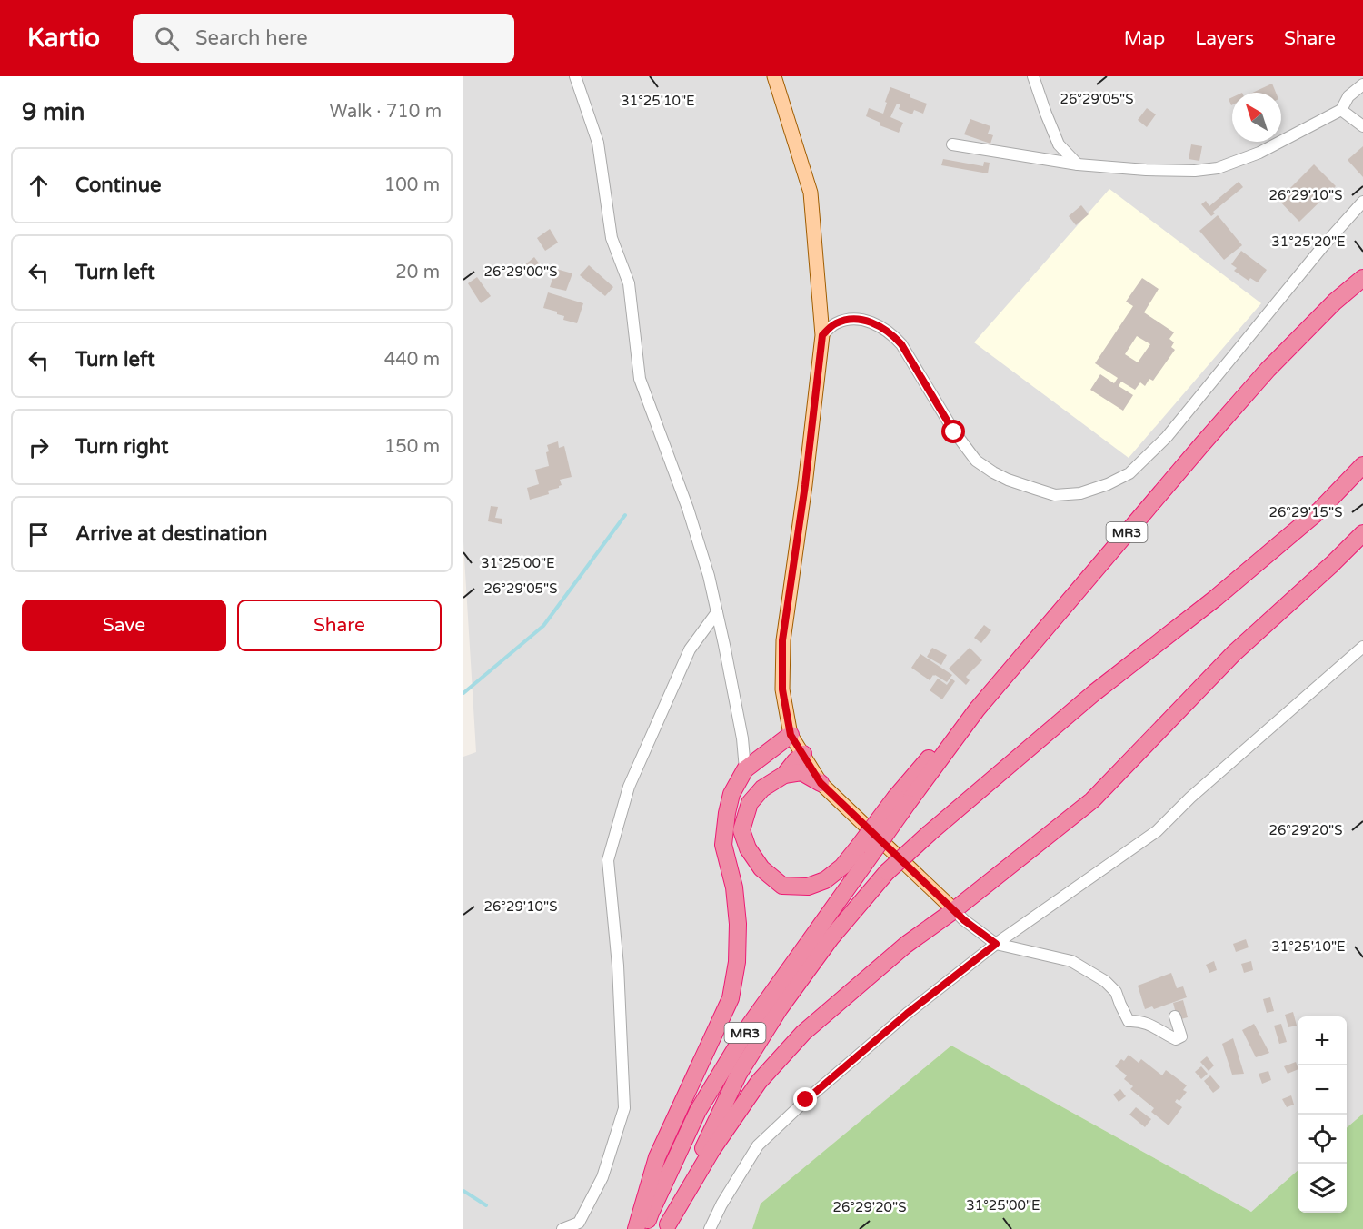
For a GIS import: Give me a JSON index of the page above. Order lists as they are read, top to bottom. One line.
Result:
{"streets":{"highway":["MR3"]},"north":"top left","page":{"header":"Kartio","search":"Search here","nav":["Map","Layers","Share"],"heading":["9 min","Walk · 710 m"],"list":[["Continue","100 m"],["Turn left","20 m"],["Turn left","440 m"],["Turn right","150 m"],"Arrive at destination"],"buttons":["Save","Share"],"map_buttons":["+","−"]},"coordinates":["26°29'05\"S","31°25'10\"E","26°29'10\"S","31°25'20\"E","26°29'00\"S","26°29'15\"S","31°25'00\"E","26°29'20\"S"]}
